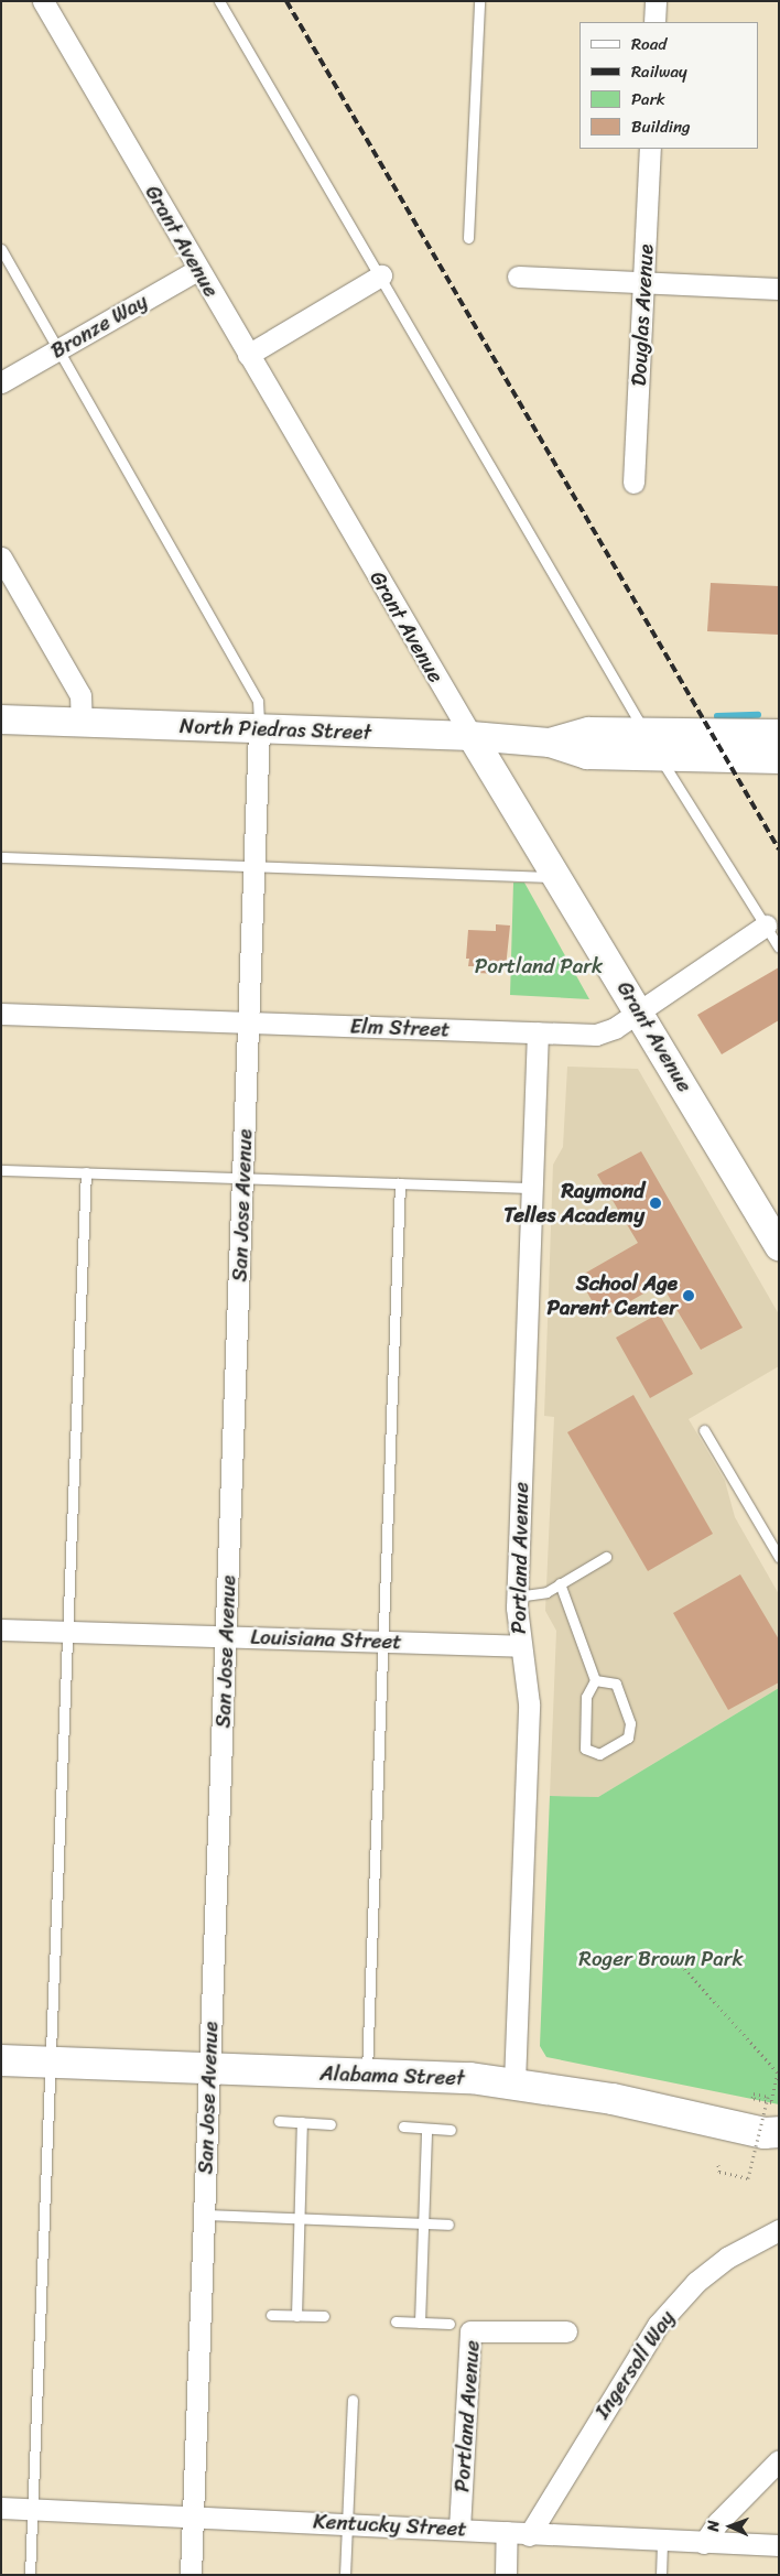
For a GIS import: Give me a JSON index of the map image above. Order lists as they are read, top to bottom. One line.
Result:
{"streets":{"main road":["Grant Avenue","North Piedras Street","Alabama Street"],"street":["Douglas Avenue","Bronze Way","Elm Street","San Jose Avenue","Portland Avenue","Louisiana Street","Ingersoll Way","Kentucky Street"]},"crossings":[["Grant Avenue","Bronze Way"],["Grant Avenue","North Piedras Street"],["Grant Avenue","Elm Street"],["North Piedras Street","San Jose Avenue"],["Elm Street","San Jose Avenue"],["Elm Street","Portland Avenue"],["San Jose Avenue","Louisiana Street"],["San Jose Avenue","Alabama Street"],["San Jose Avenue","Kentucky Street"],["Portland Avenue","Louisiana Street"],["Portland Avenue","Alabama Street"],["Portland Avenue","Kentucky Street"],["Ingersoll Way","Kentucky Street"]],"parks":["Portland Park","Roger Brown Park"],"places":["Raymond Telles Academy","School Age Parent Center"],"legend":["Road","Railway","Park","Building"],"north":"left"}
